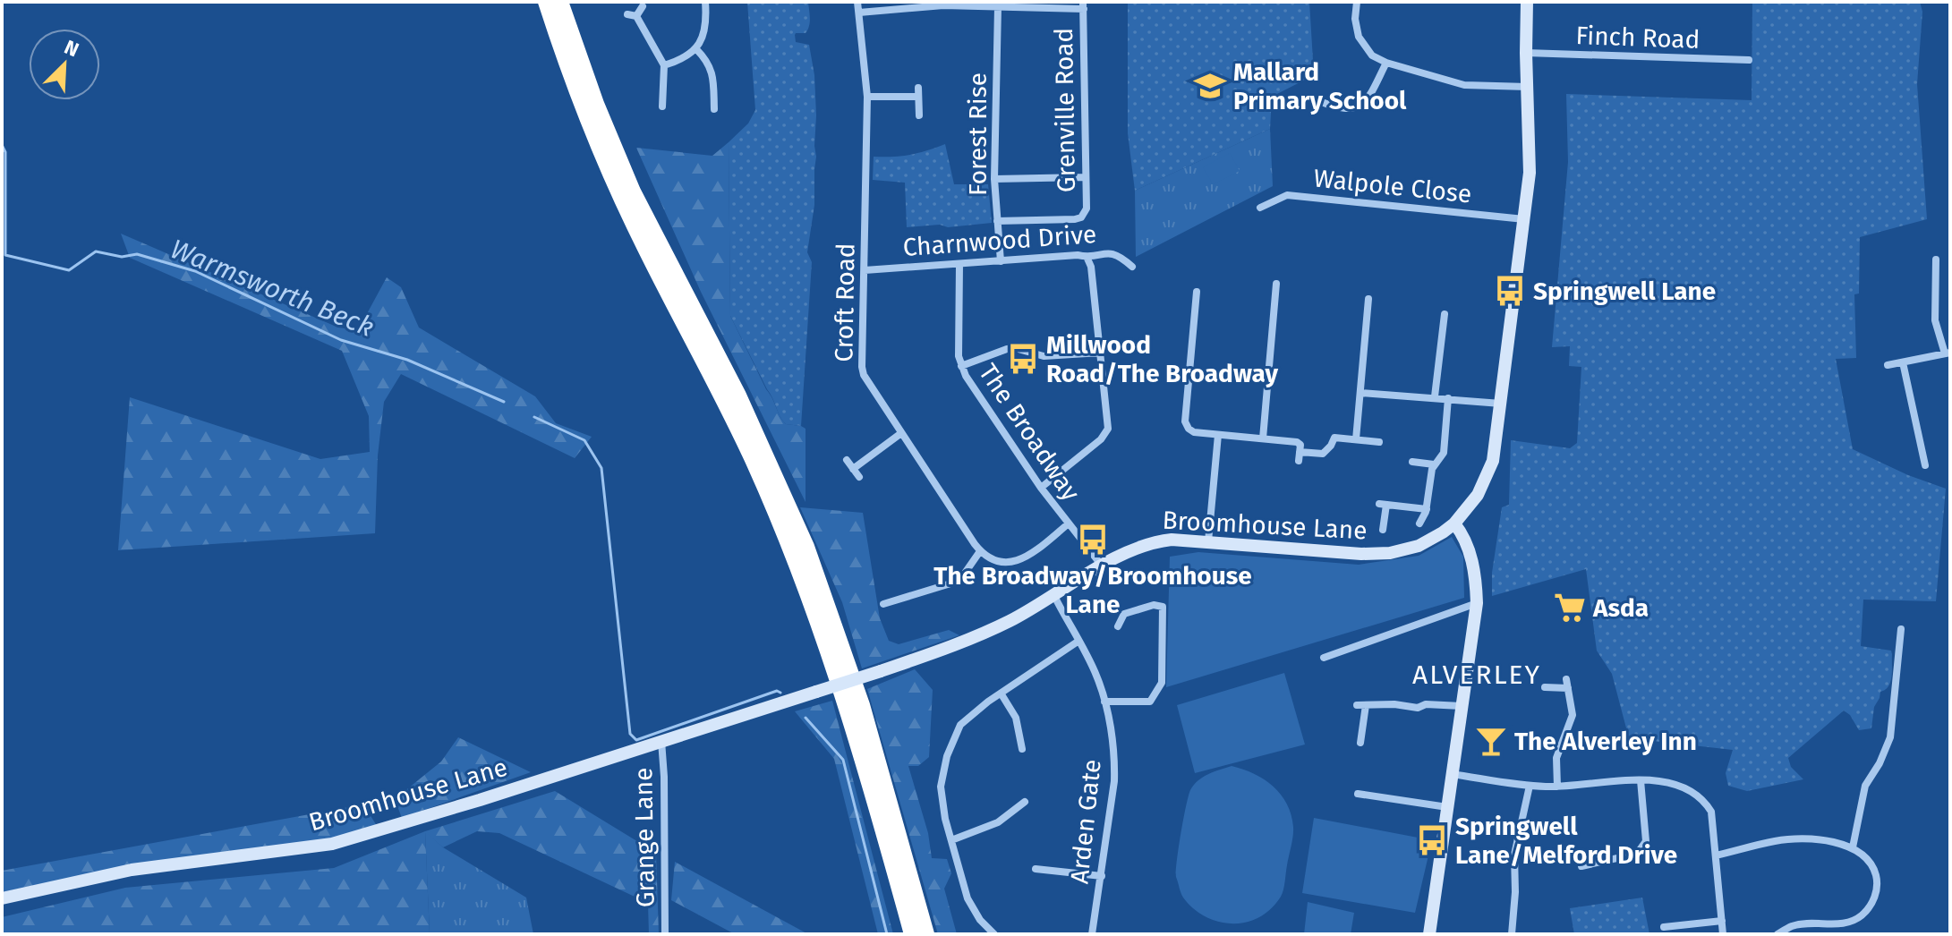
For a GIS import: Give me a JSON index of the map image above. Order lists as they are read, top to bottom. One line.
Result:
{"streets":{"street":["Finch Road","Grenville Road","Forest Rise","Walpole Close","Charnwood Drive","Croft Road","The Broadway","Broomhouse Lane","Arden Gate","Grange Lane"]},"crossings":[["Grenville Road","Forest Rise"],["Forest Rise","Charnwood Drive"],["Charnwood Drive","Croft Road"],["Charnwood Drive","The Broadway"],["The Broadway","Broomhouse Lane"],["Broomhouse Lane","Arden Gate"],["Broomhouse Lane","Grange Lane"]],"districts":["ALVERLEY"],"water":["Warmsworth Beck"],"places":{"school or university":["Mallard Primary School"],"bus stop":["Springwell Lane","Millwood Road/The Broadway","The Broadway/Broomhouse Lane","Springwell Lane/Melford Drive"],"supermarket":["Asda"],"bar":["The Alverley Inn"]},"north":"top right"}
